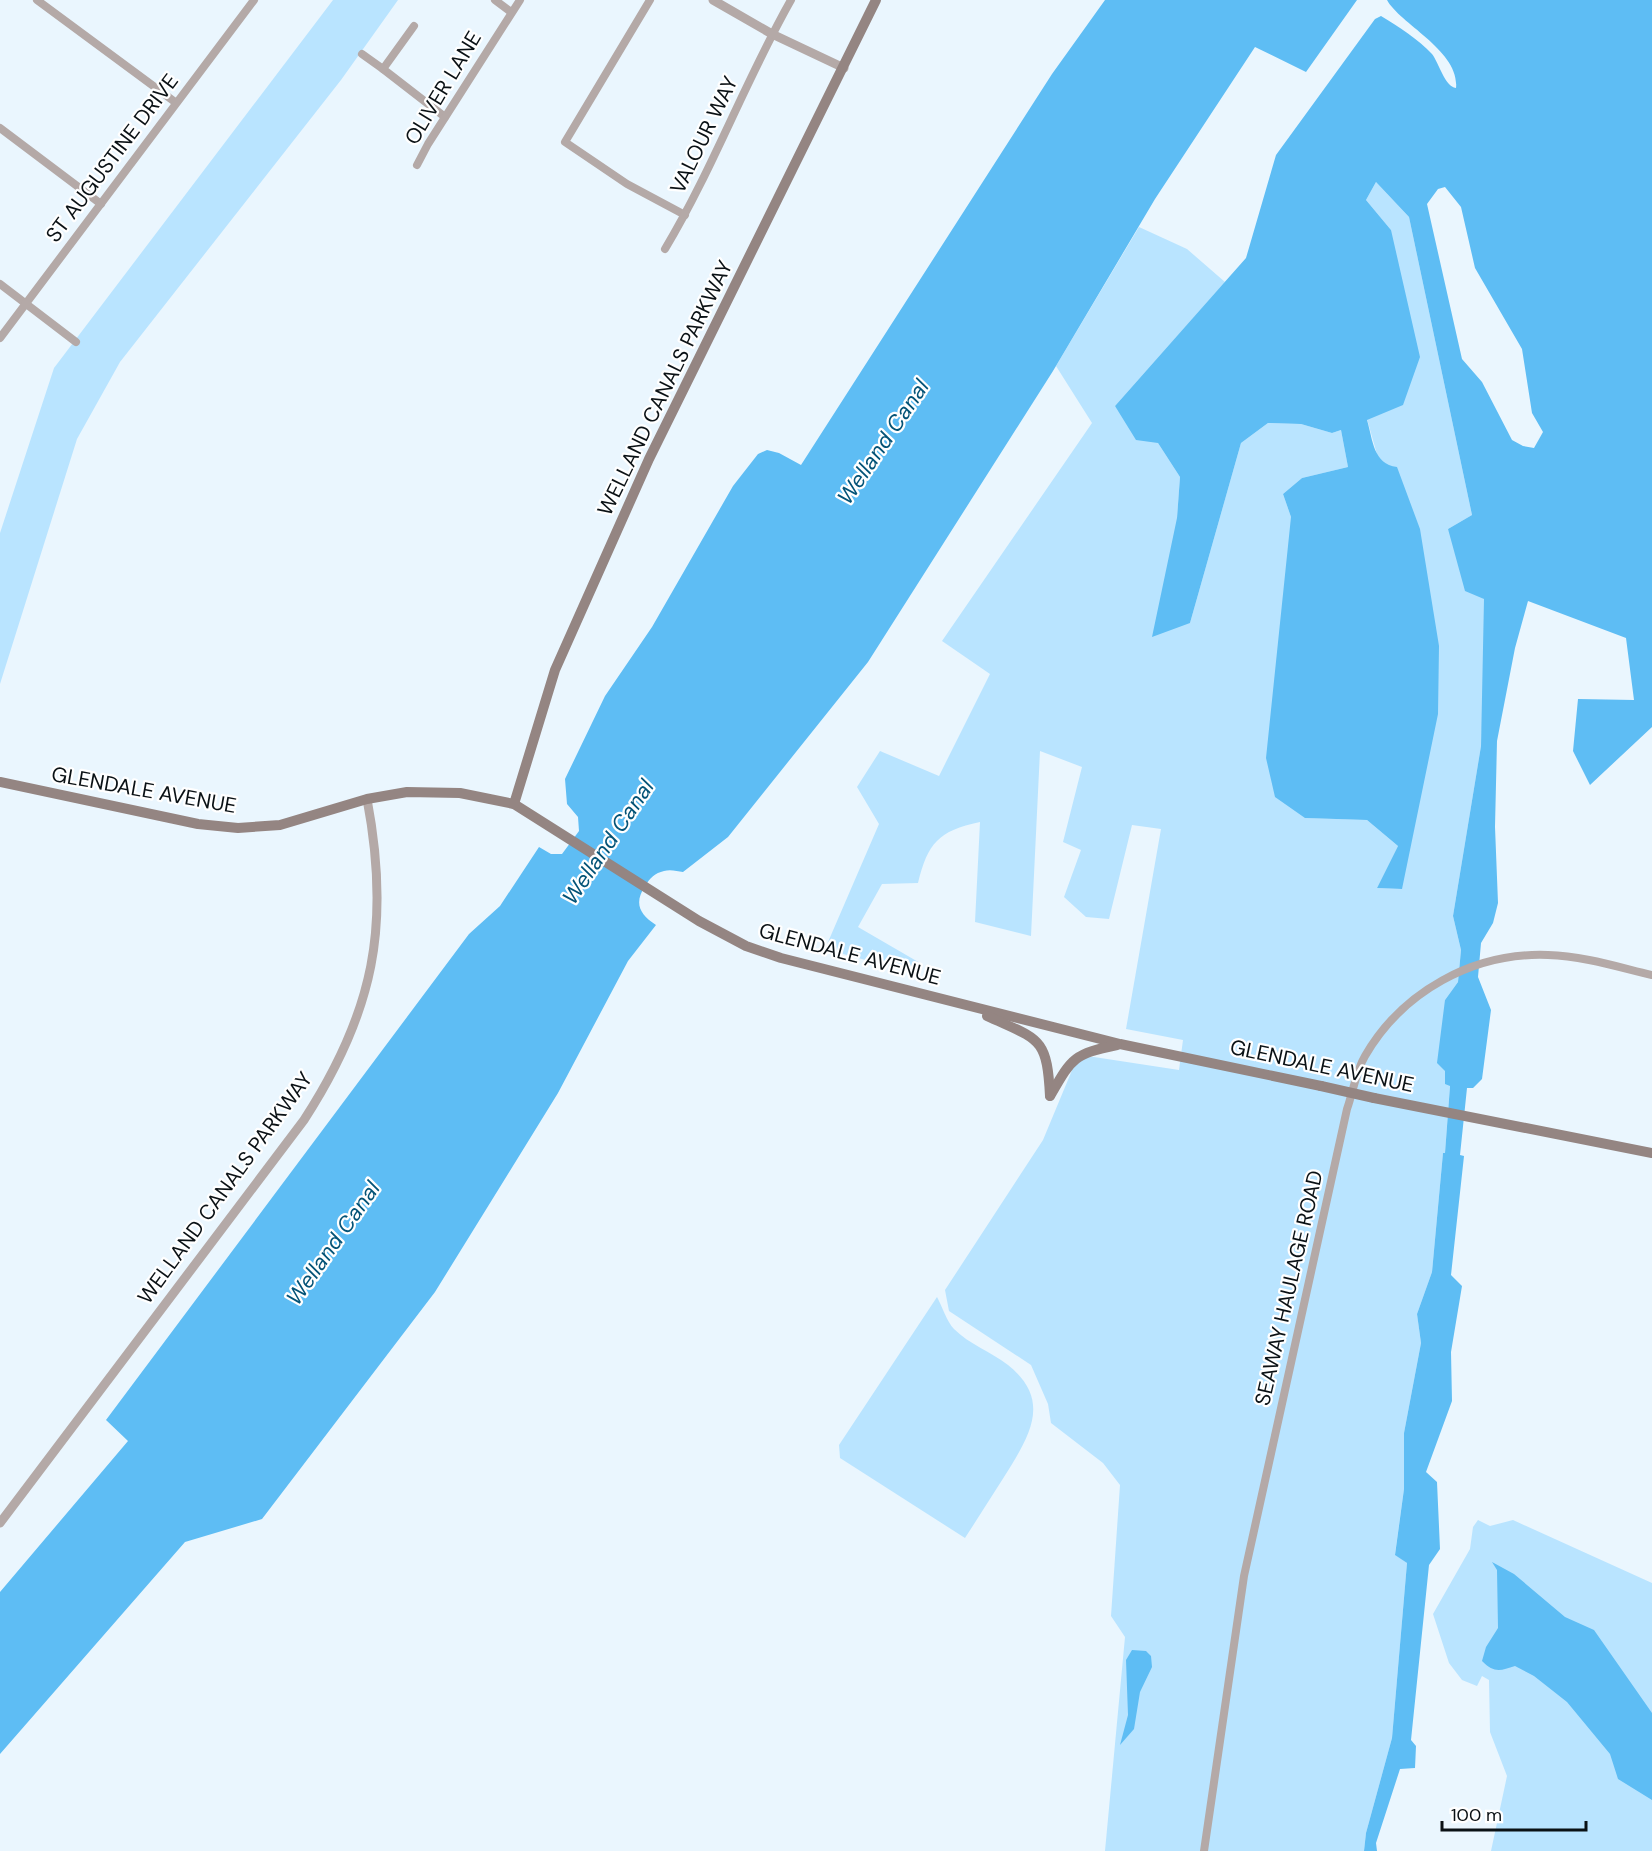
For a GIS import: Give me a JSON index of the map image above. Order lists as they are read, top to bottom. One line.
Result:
{"streets":{"main road":["WELLAND CANALS PARKWAY","GLENDALE AVENUE"],"street":["OLIVER LANE","VALOUR WAY","ST AUGUSTINE DRIVE","SEAWAY HAULAGE ROAD"]},"crossings":[["WELLAND CANALS PARKWAY","GLENDALE AVENUE"]],"water":["Welland Canal"],"scale_bar":"100 m"}
